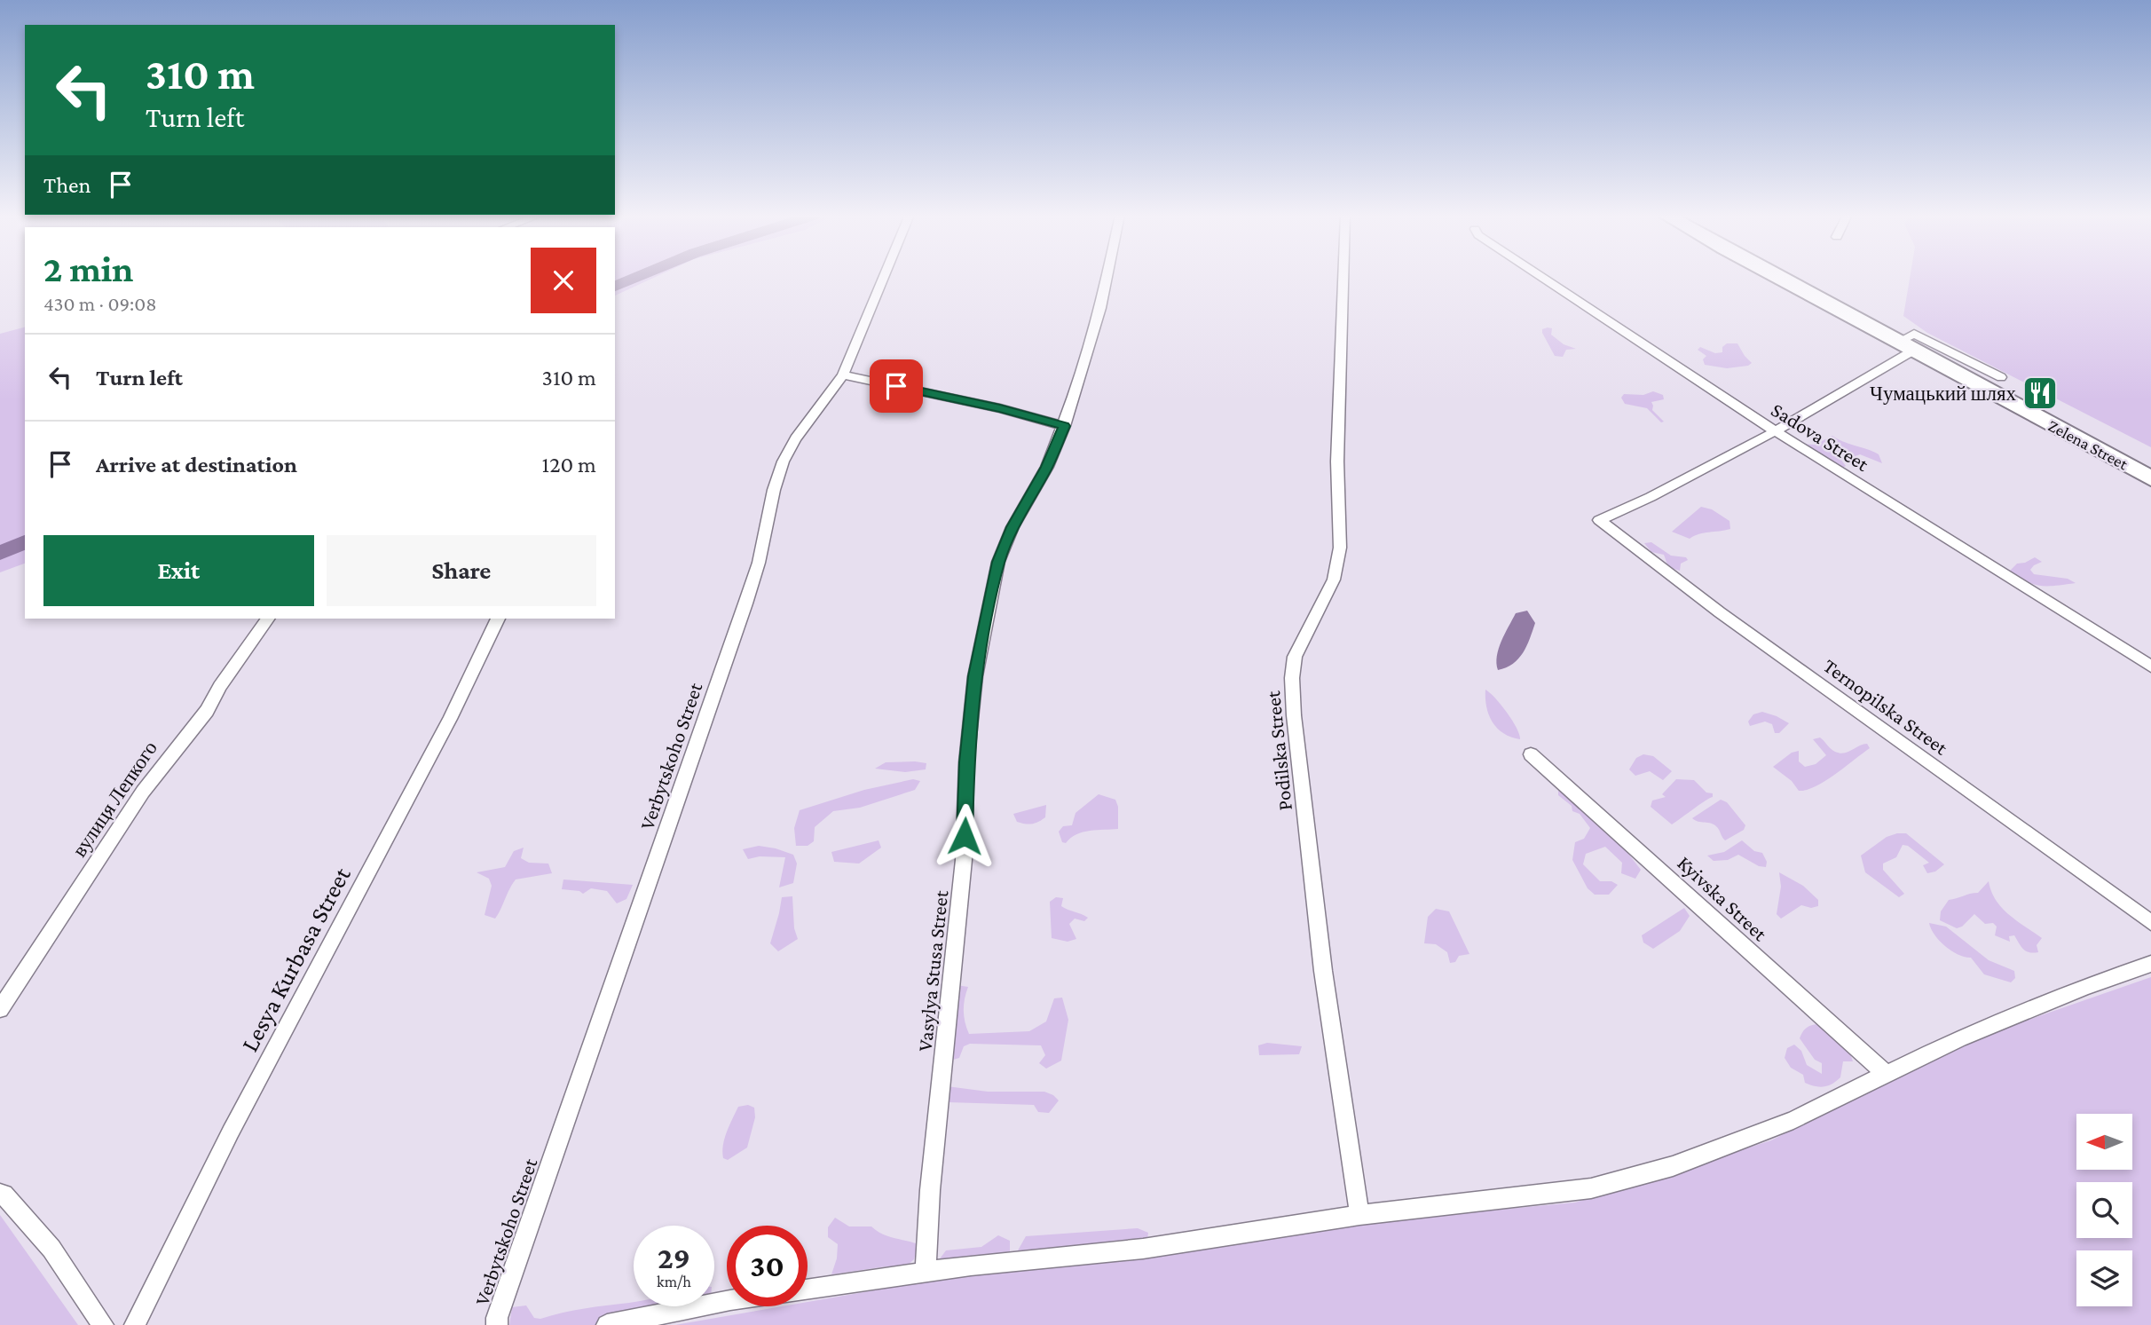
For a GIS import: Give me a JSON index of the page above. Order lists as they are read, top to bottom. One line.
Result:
{"streets":{"highway":["Zelena Street"],"street":["Sadova Street","Ternopilska Street","Podilska Street","Verbytskoho Street","вулиця Лепкого","Kyivska Street","Lesya Kurbasa Street","Vasylya Stusa Street"]},"crossings":[["Sadova Street","Ternopilska Street"]],"places":{"restaurant":["Чумацький шлях"]},"north":"left","page":{"turn":["310 m","Turn left"],"then":"Then","heading":["2 min","430 m · 09:08"],"list":[{"name":"Turn left","value":"310 m"},{"name":"Arrive at destination","value":"120 m"}],"buttons":["Exit","Share"],"speed":"29 km/h","limit":"30"}}
